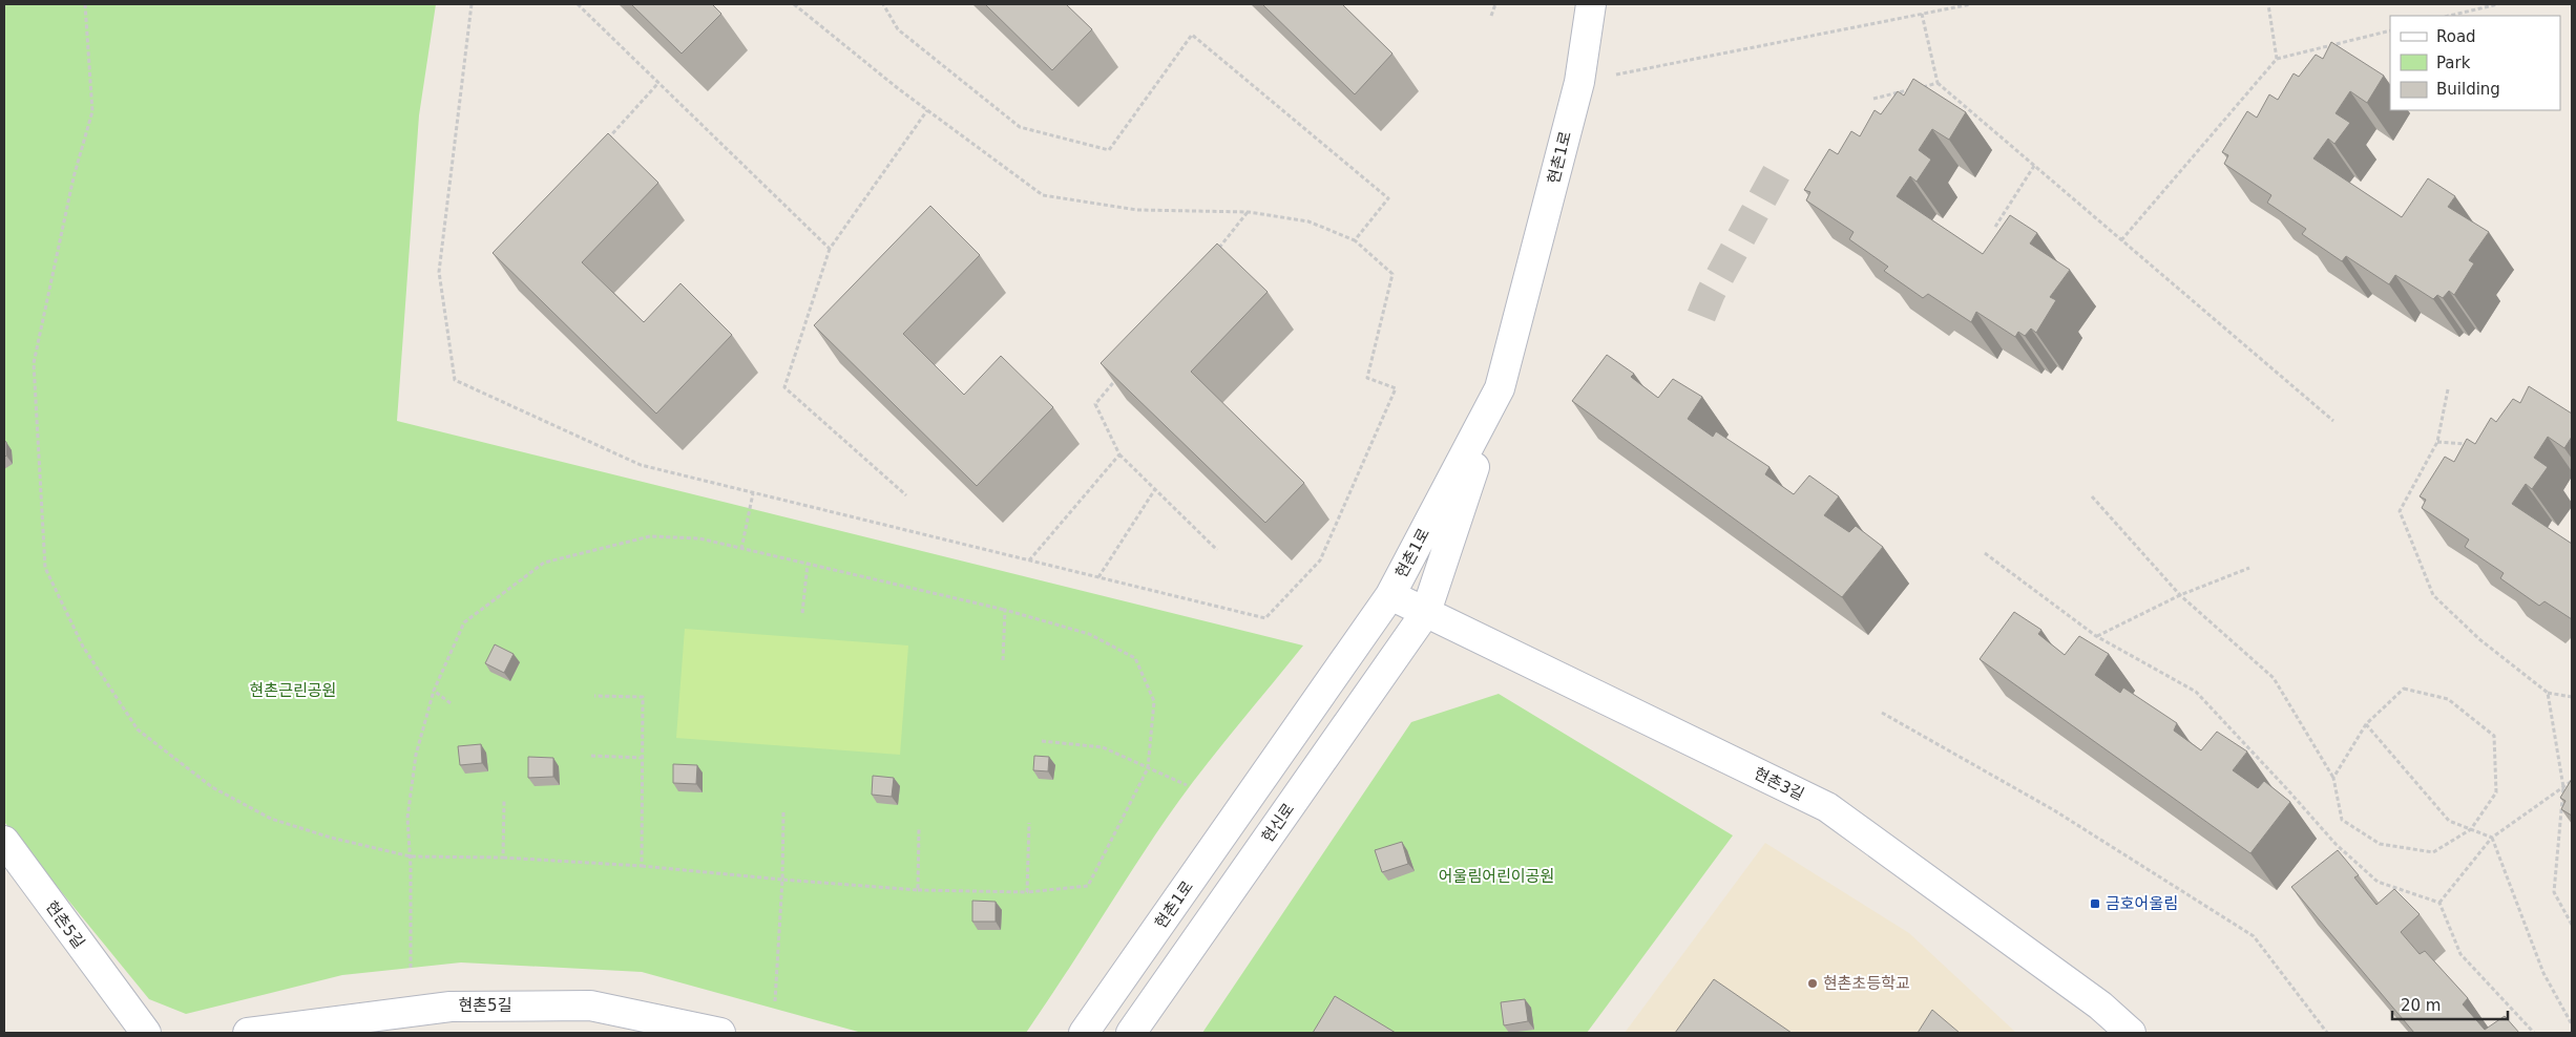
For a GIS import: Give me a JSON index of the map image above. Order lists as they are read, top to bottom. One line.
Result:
{"streets":{"street":["현촌1로","현촌3길","현신로","현촌5길"]},"crossings":[["현촌1로","현촌3길"],["현촌1로","현신로"],["현촌3길","현신로"]],"parks":["현촌근린공원","어울림어린이공원"],"places":{"transit":["금호어울림"],"other":["현촌초등학교"]},"legend":["Road","Park","Building"],"scale_bar":"20 m"}
